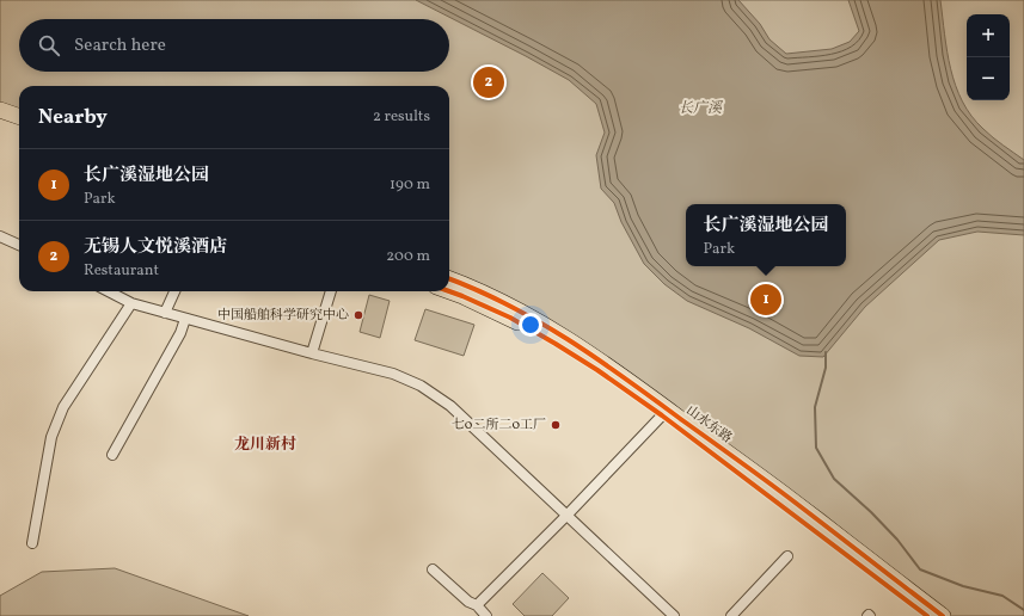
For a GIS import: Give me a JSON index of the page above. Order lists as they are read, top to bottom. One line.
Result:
{"streets":{"highway":["山水东路"]},"districts":["龙川新村"],"water":["长广溪"],"places":["中国船舶科学研究中心","七0二所二0工厂"],"page":{"map_buttons":["+","−"],"search":"Search here","pins":["2","1"],"heading":["Nearby","2 results"],"list":[{"mark":"1","name":"长广溪湿地公园","note":"Park","value":"190 m"},{"mark":"2","name":"无锡人文悦溪酒店","note":"Restaurant","value":"200 m"}],"popup":["长广溪湿地公园","Park"]}}
